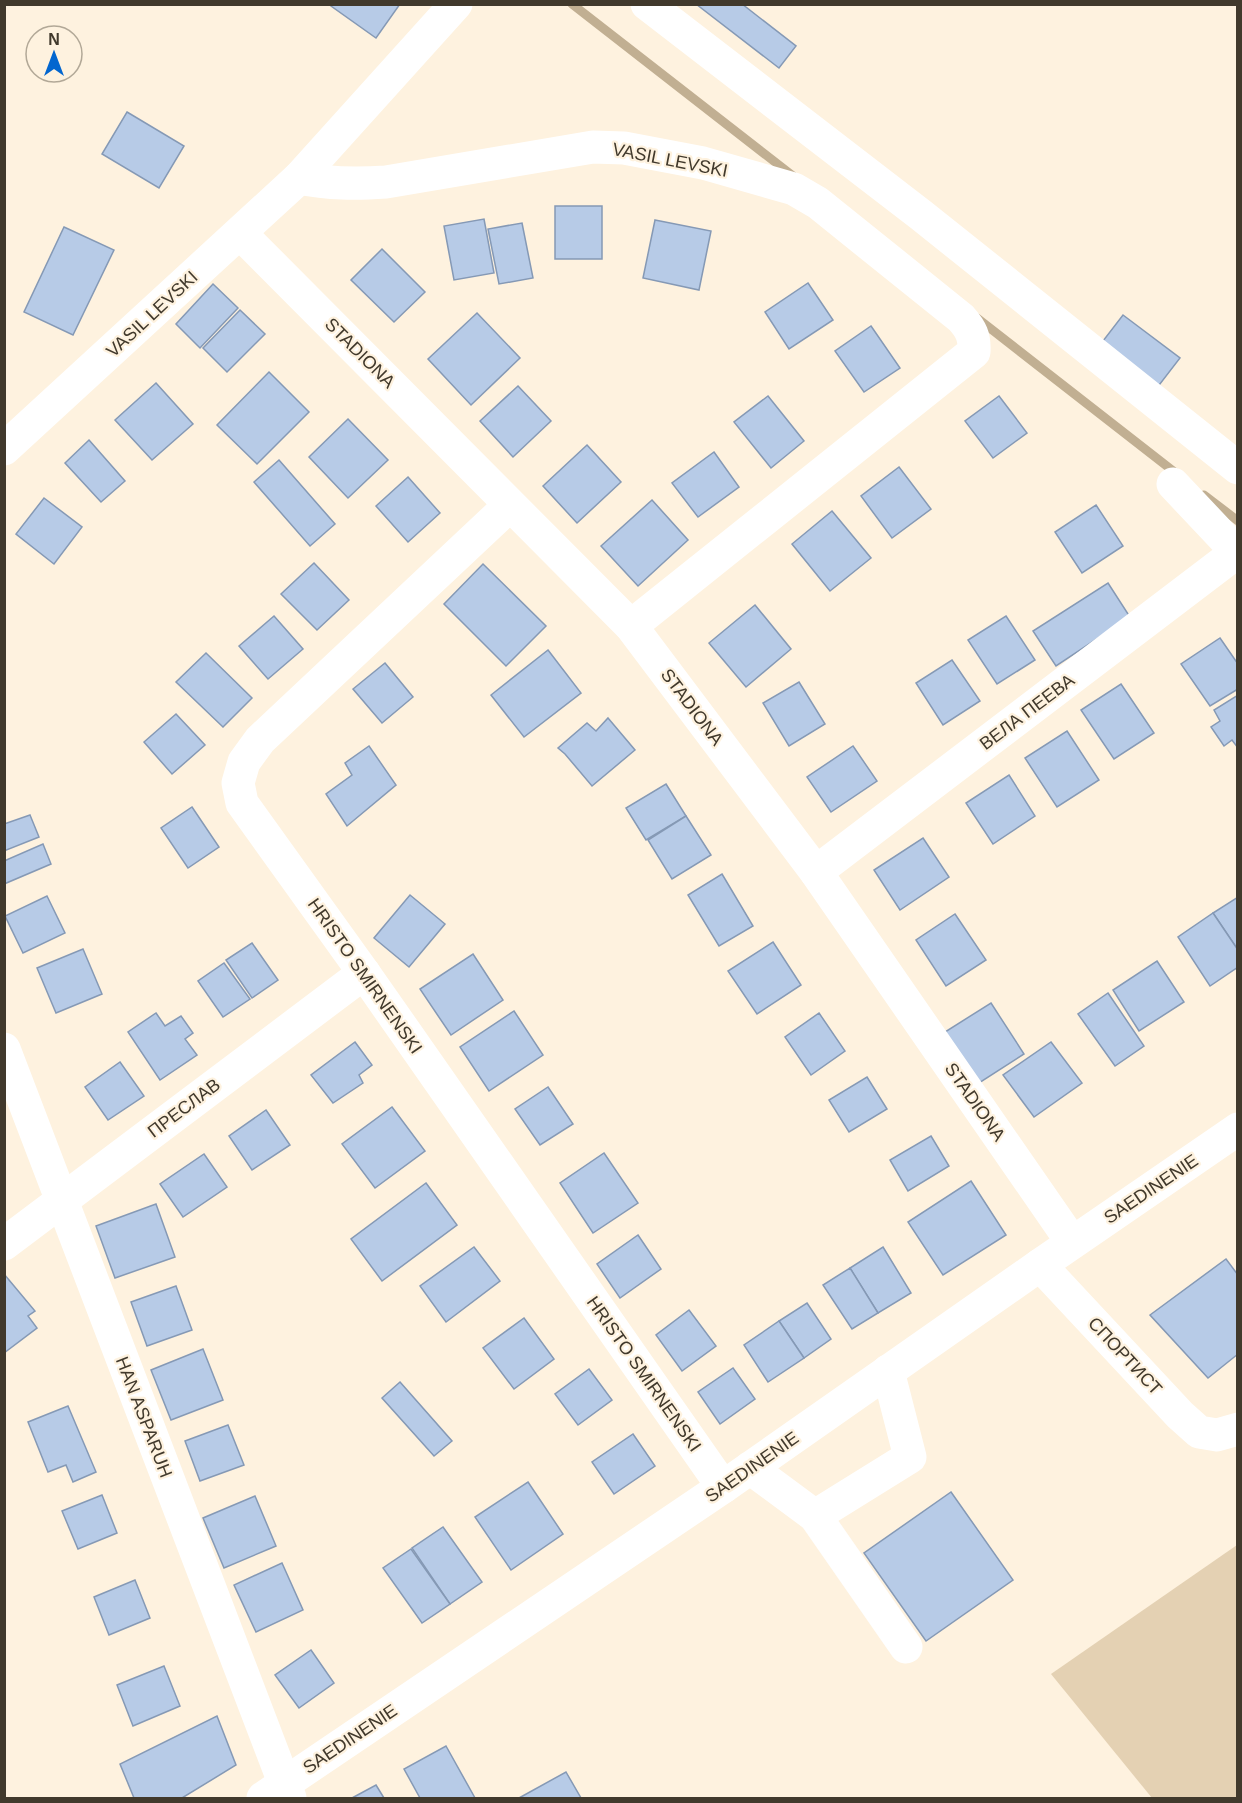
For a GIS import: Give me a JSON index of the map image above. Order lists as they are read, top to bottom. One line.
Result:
{"streets":{"street":["VASIL LEVSKI","STADIONA","ВЕЛА ПЕЕВА","HRISTO SMIRNENSKI","ПРЕСЛАВ","SAEDINENIE","СПОРТИСТ","HAN ASPARUH"]},"crossings":[["VASIL LEVSKI","STADIONA"],["STADIONA","ВЕЛА ПЕЕВА"],["STADIONA","HRISTO SMIRNENSKI"],["STADIONA","SAEDINENIE"],["HRISTO SMIRNENSKI","ПРЕСЛАВ"],["HRISTO SMIRNENSKI","SAEDINENIE"],["ПРЕСЛАВ","HAN ASPARUH"],["SAEDINENIE","СПОРТИСТ"],["SAEDINENIE","HAN ASPARUH"]],"north":"top"}
